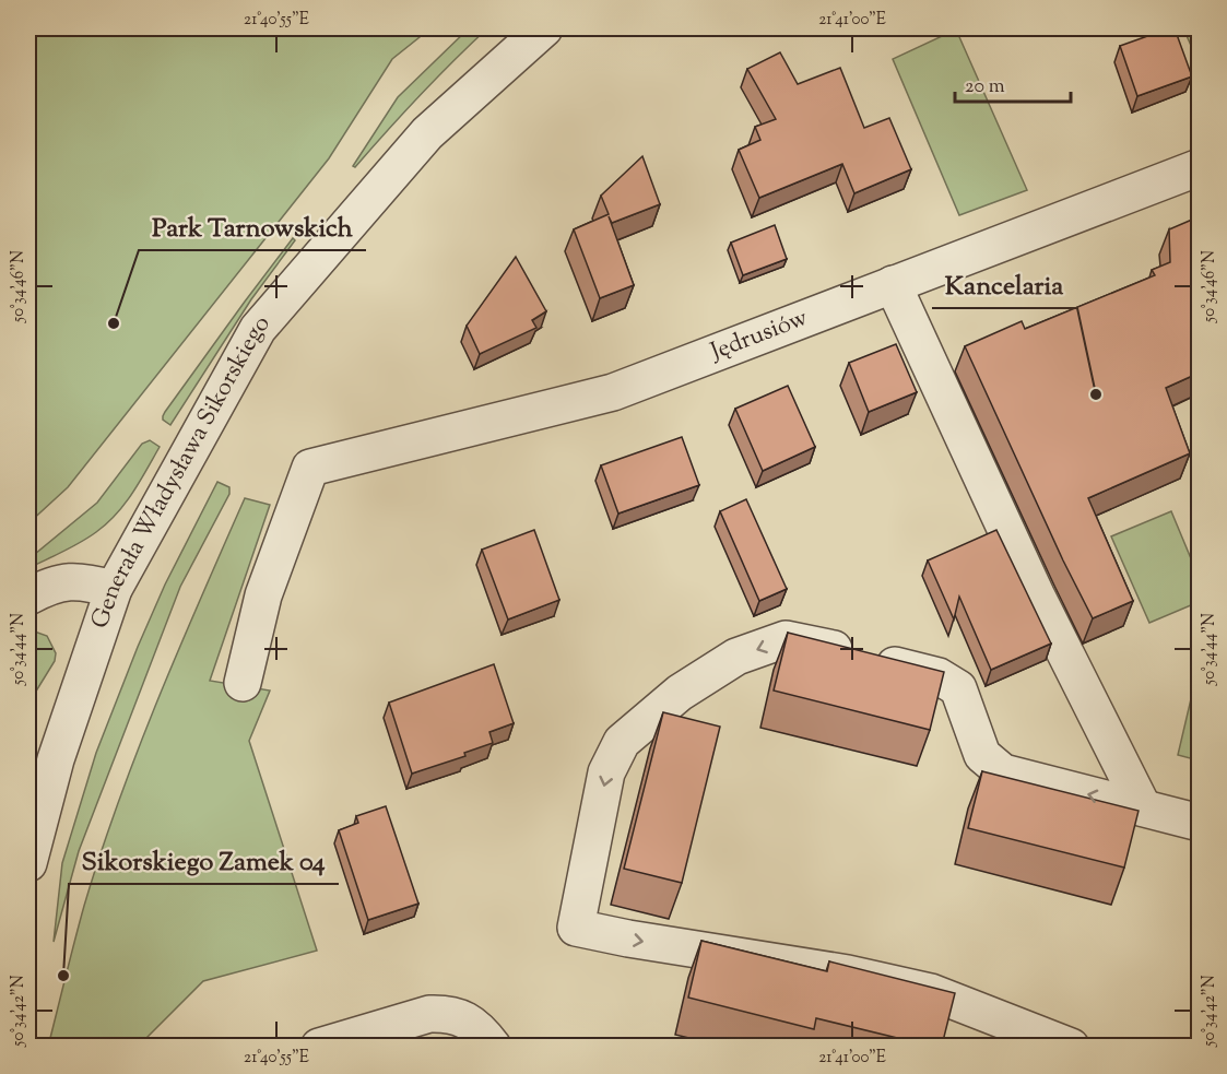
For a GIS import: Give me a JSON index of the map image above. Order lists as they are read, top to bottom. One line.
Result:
{"streets":{"street":["Jędrusiów","Generała Władysława Sikorskiego"]},"places":["Park Tarnowskich","Kancelaria","Sikorskiego Zamek 04"],"scale_bar":"20 m","coordinates":["21°40'55\"E","21°41'00\"E","50°34'46\"N","50°34'44\"N","50°34'42\"N"]}
